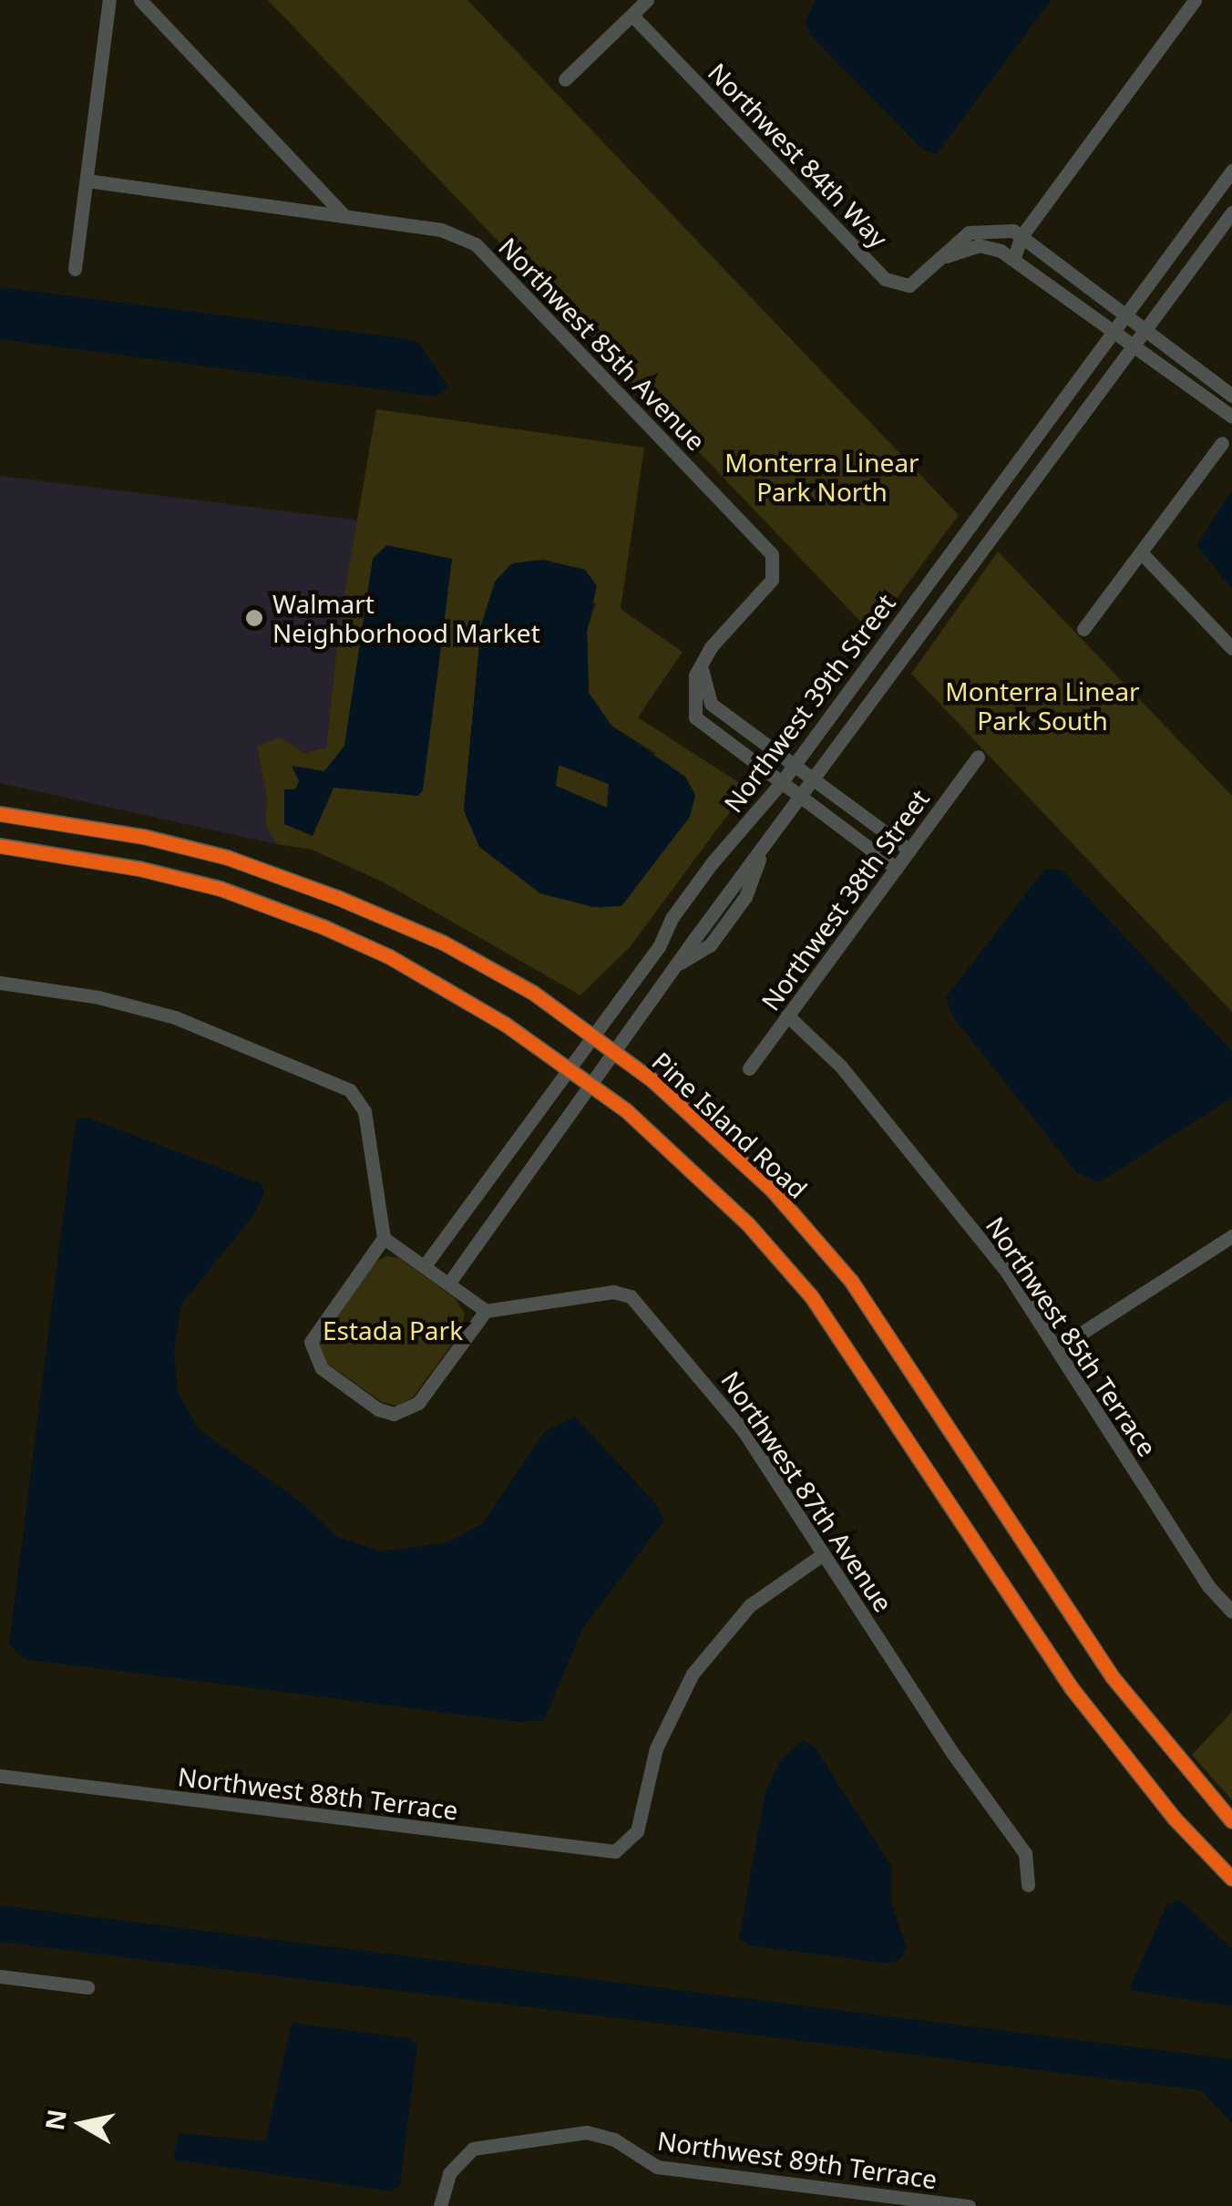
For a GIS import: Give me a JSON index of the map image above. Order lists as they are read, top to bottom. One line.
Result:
{"streets":{"main road":["Pine Island Road"],"street":["Northwest 84th Way","Northwest 85th Avenue","Northwest 39th Street","Northwest 38th Street","Northwest 85th Terrace","Northwest 87th Avenue","Northwest 88th Terrace","Northwest 89th Terrace"]},"crossings":[["Northwest 39th Street","Pine Island Road"],["Northwest 38th Street","Northwest 85th Terrace"],["Northwest 87th Avenue","Northwest 88th Terrace"]],"parks":["Monterra Linear Park North","Monterra Linear Park South","Estada Park"],"places":["Walmart Neighborhood Market"],"north":"left"}
